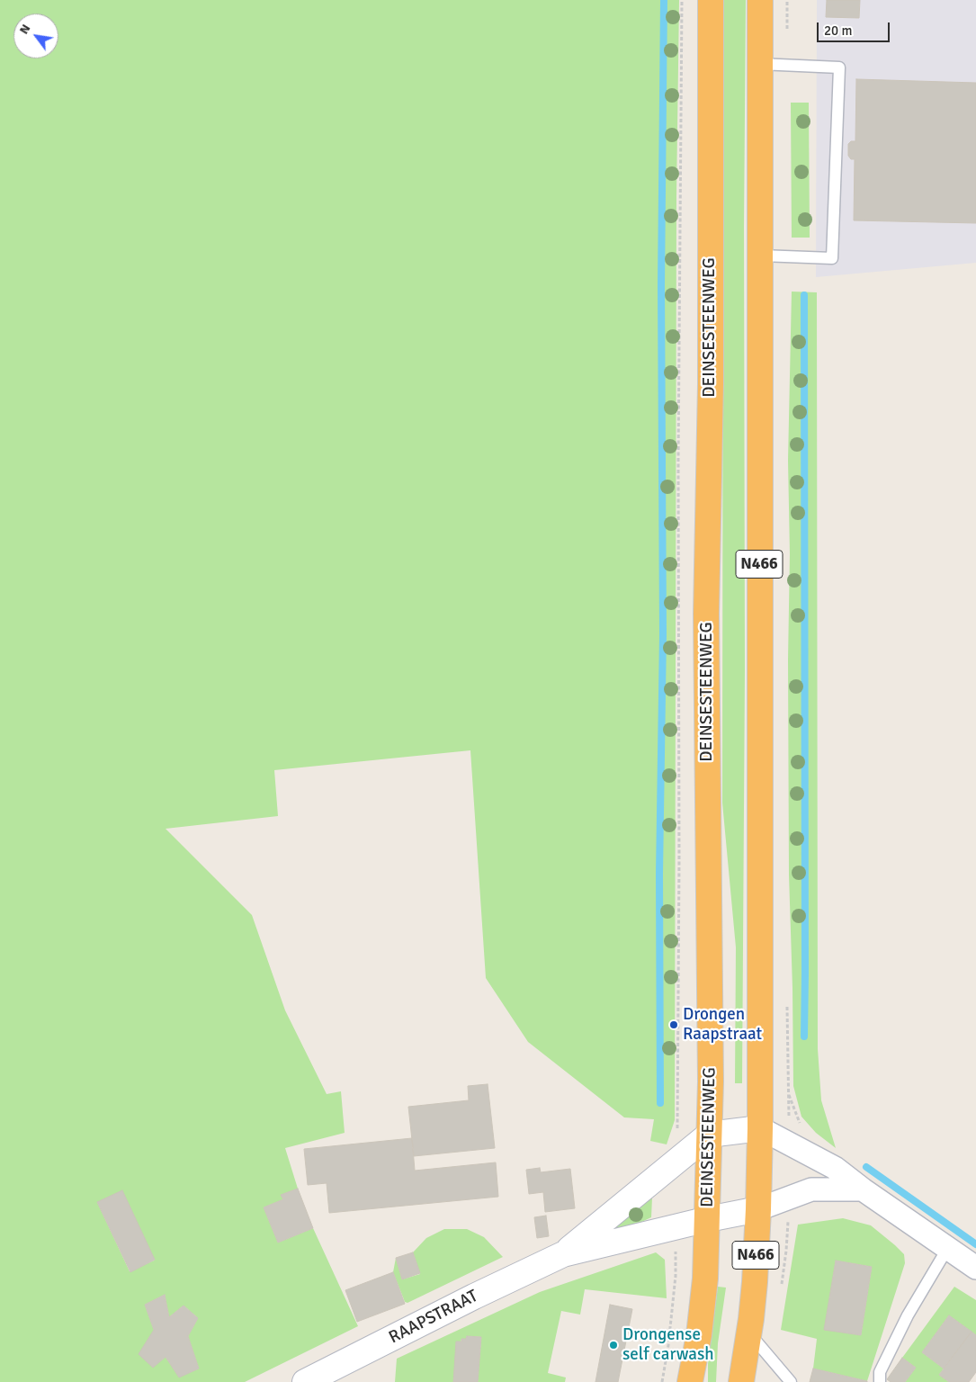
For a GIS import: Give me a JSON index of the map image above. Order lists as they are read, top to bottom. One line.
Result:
{"streets":{"highway":["DEINSESTEENWEG","N466"],"street":["RAAPSTRAAT"]},"crossings":[["DEINSESTEENWEG","RAAPSTRAAT"],["N466","RAAPSTRAAT"]],"places":["Drongen Raapstraat","Drongense self carwash"],"scale_bar":"20 m","north":"top left"}
